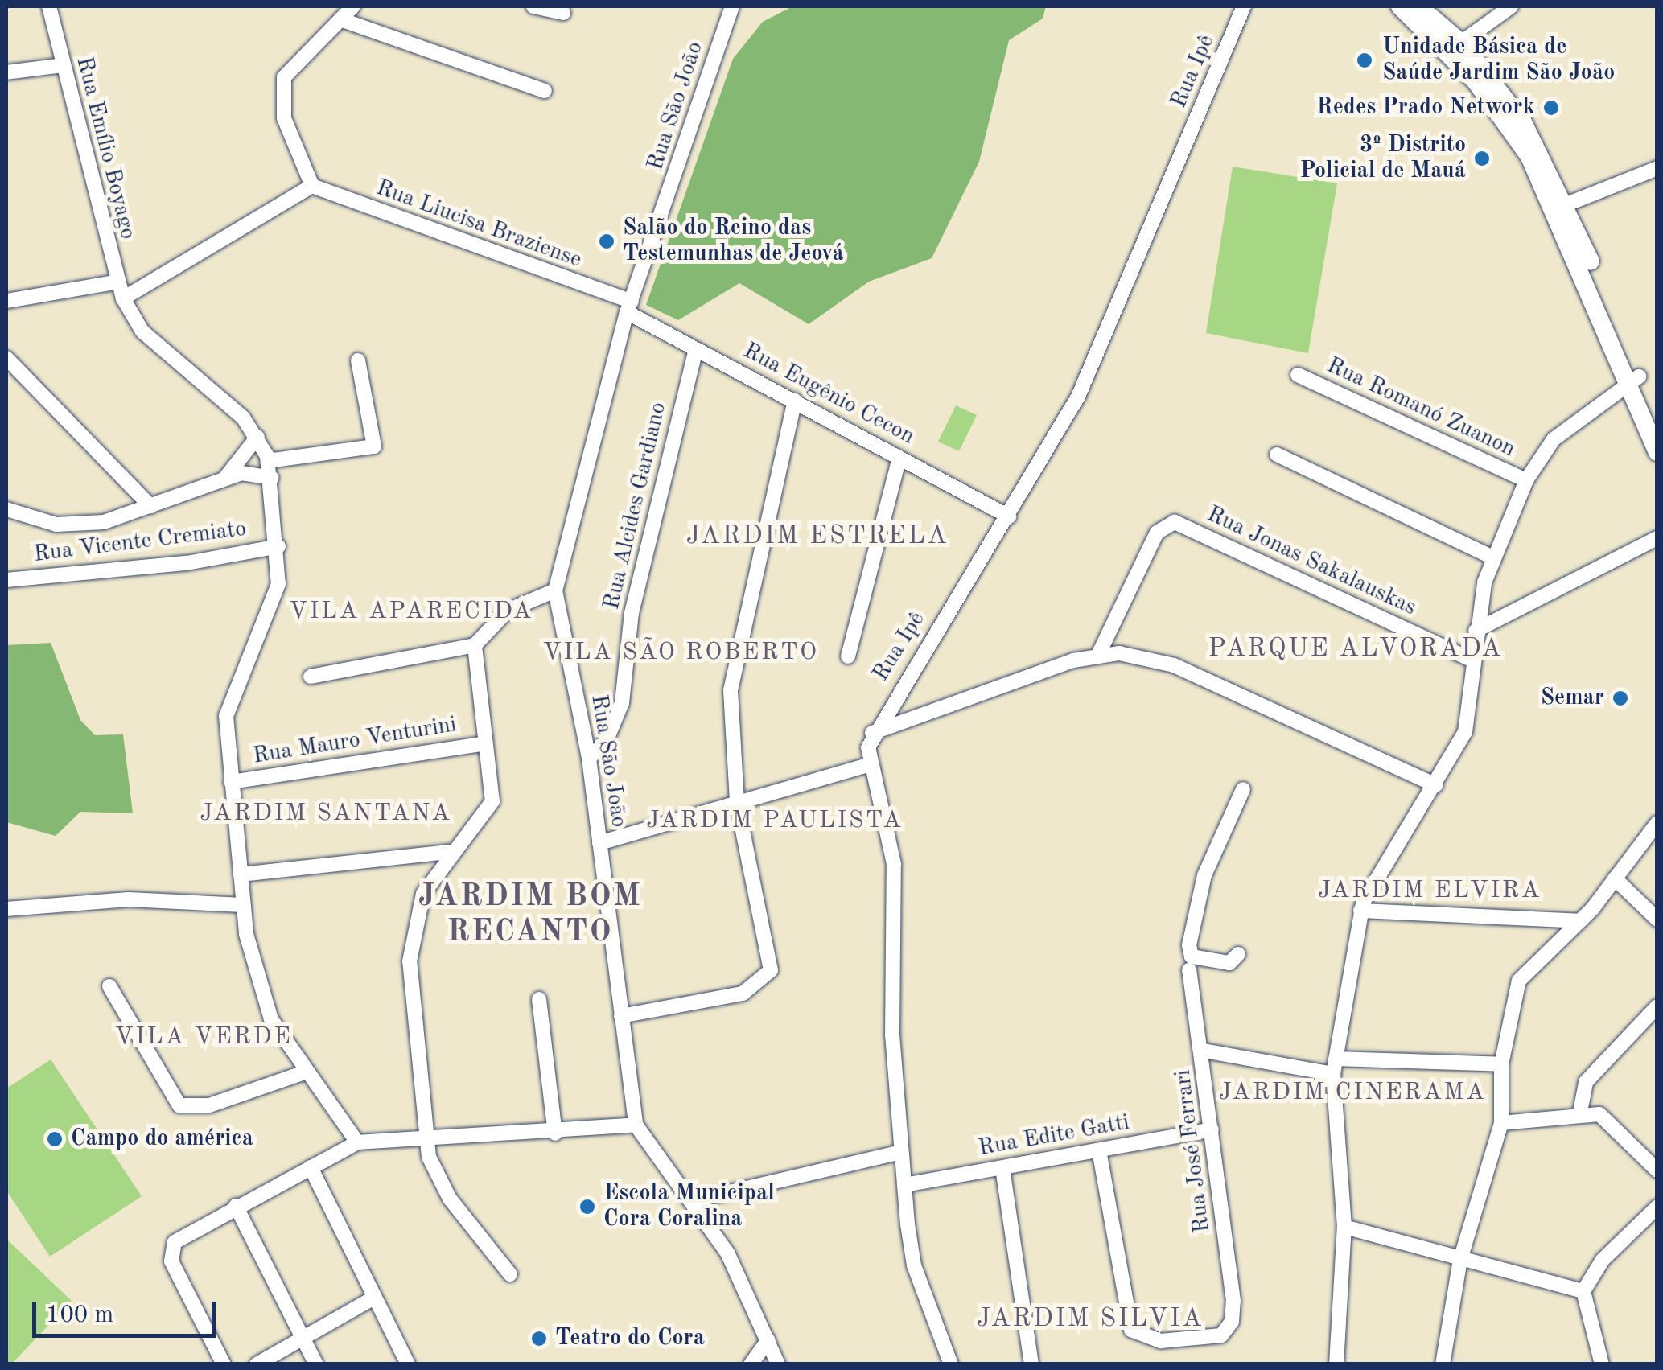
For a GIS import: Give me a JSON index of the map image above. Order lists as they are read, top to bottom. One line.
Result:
{"streets":{"street":["Rua Ipê","Rua São João","Rua Emílio Boyago","Rua Liucisa Braziense","Rua Eugênio Cecon","Rua Romanó Zuanon","Rua Alcides Gardiano","Rua Vicente Cremiato","Rua Jonas Sakalauskas","Rua Mauro Venturini","Rua Edite Gatti","Rua José Ferrari"]},"crossings":[["Rua Ipê","Rua Eugênio Cecon"],["Rua Ipê","Rua Edite Gatti"],["Rua São João","Rua Liucisa Braziense"],["Rua São João","Rua Eugênio Cecon"],["Rua São João","Rua Alcides Gardiano"],["Rua Emílio Boyago","Rua Vicente Cremiato"],["Rua Emílio Boyago","Rua Mauro Venturini"],["Rua Liucisa Braziense","Rua Eugênio Cecon"],["Rua Eugênio Cecon","Rua Alcides Gardiano"],["Rua Edite Gatti","Rua José Ferrari"]],"districts":["JARDIM ESTRELA","VILA APARECIDA","PARQUE ALVORADA","VILA SÃO ROBERTO","JARDIM SANTANA","JARDIM PAULISTA","JARDIM ELVIRA","JARDIM BOM RECANTO","VILA VERDE","JARDIM CINERAMA","JARDIM SILVIA"],"places":["Unidade Básica de Saúde Jardim São João","Redes Prado Network","3º Distrito Policial de Mauá","Salão do Reino das Testemunhas de Jeová","Semar","Campo do américa","Escola Municipal Cora Coralina","Teatro do Cora"],"scale_bar":"100 m"}
